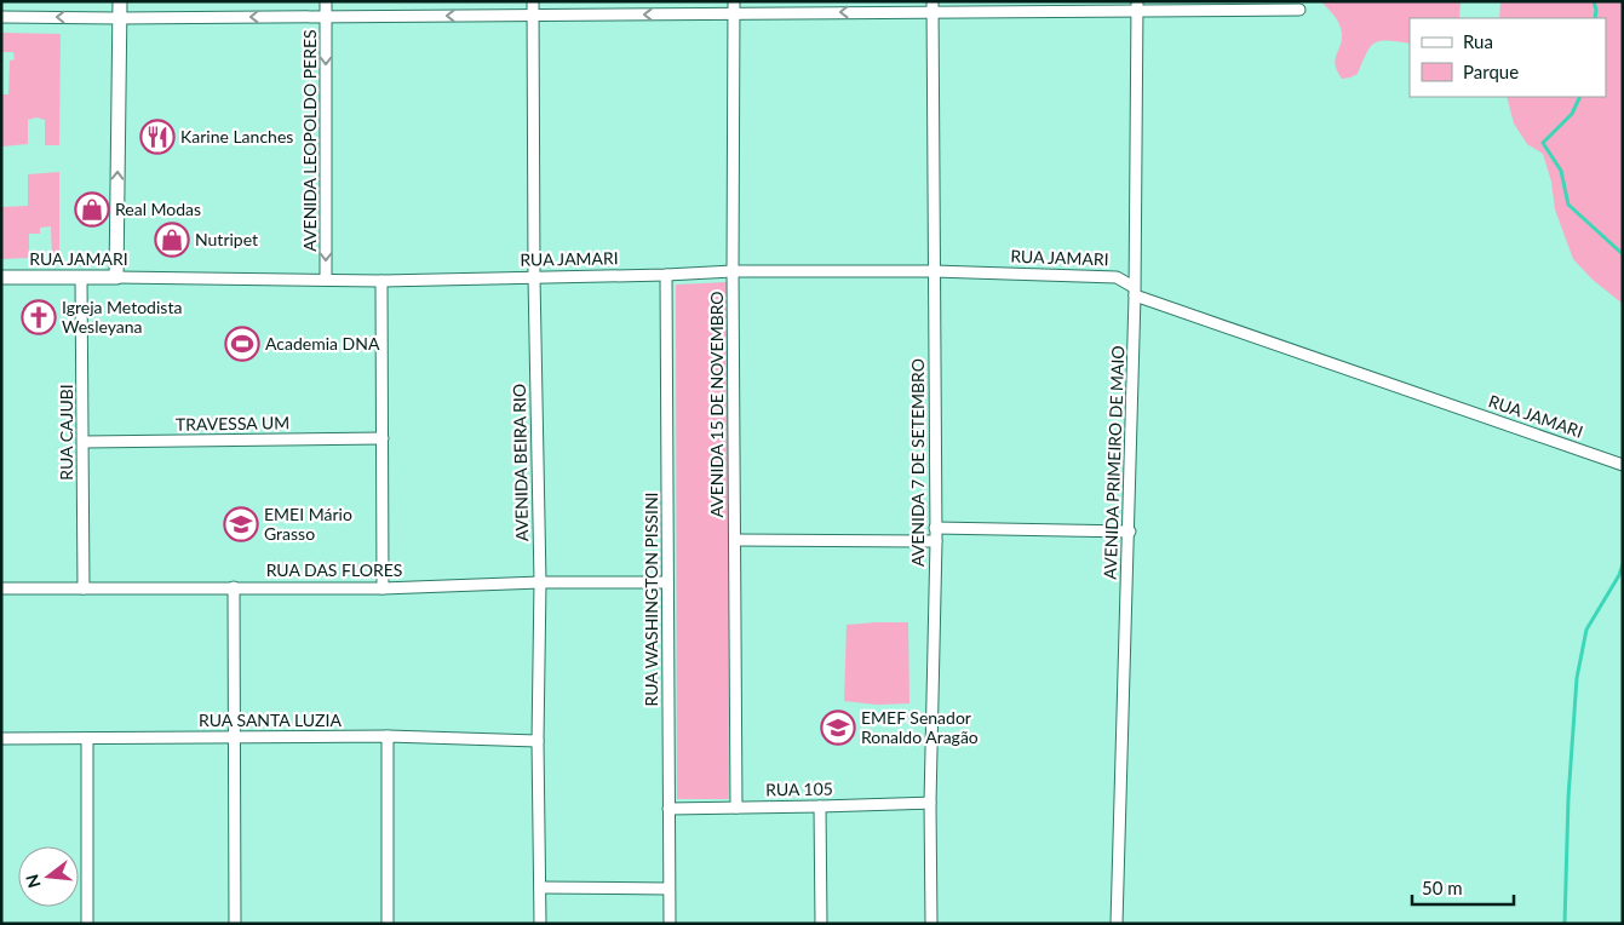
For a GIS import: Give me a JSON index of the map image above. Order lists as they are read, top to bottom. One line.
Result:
{"streets":{"street":["AVENIDA LEOPOLDO PERES","RUA JAMARI","AVENIDA 15 DE NOVEMBRO","TRAVESSA UM","RUA CAJUBI","AVENIDA BEIRA RIO","AVENIDA 7 DE SETEMBRO","AVENIDA PRIMEIRO DE MAIO","RUA DAS FLORES","RUA WASHINGTON PISSINI","RUA SANTA LUZIA","RUA 105"]},"crossings":[["AVENIDA LEOPOLDO PERES","RUA JAMARI"],["RUA JAMARI","AVENIDA 15 DE NOVEMBRO"],["RUA JAMARI","RUA CAJUBI"],["RUA JAMARI","AVENIDA BEIRA RIO"],["RUA JAMARI","AVENIDA 7 DE SETEMBRO"],["RUA JAMARI","AVENIDA PRIMEIRO DE MAIO"],["RUA JAMARI","RUA WASHINGTON PISSINI"],["AVENIDA 15 DE NOVEMBRO","RUA 105"],["TRAVESSA UM","RUA CAJUBI"],["RUA CAJUBI","RUA DAS FLORES"],["AVENIDA BEIRA RIO","RUA DAS FLORES"],["AVENIDA BEIRA RIO","RUA SANTA LUZIA"],["AVENIDA 7 DE SETEMBRO","RUA 105"],["RUA DAS FLORES","RUA WASHINGTON PISSINI"],["RUA WASHINGTON PISSINI","RUA 105"]],"one_way":["AVENIDA LEOPOLDO PERES"],"places":{"restaurant":["Karine Lanches"],"shop":["Real Modas","Nutripet"],"church":["Igreja Metodista Wesleyana"],"sports":["Academia DNA"],"school or university":["EMEI Mário Grasso","EMEF Senador Ronaldo Aragão"]},"legend":["Rua","Parque"],"scale_bar":"50 m","north":"left"}
